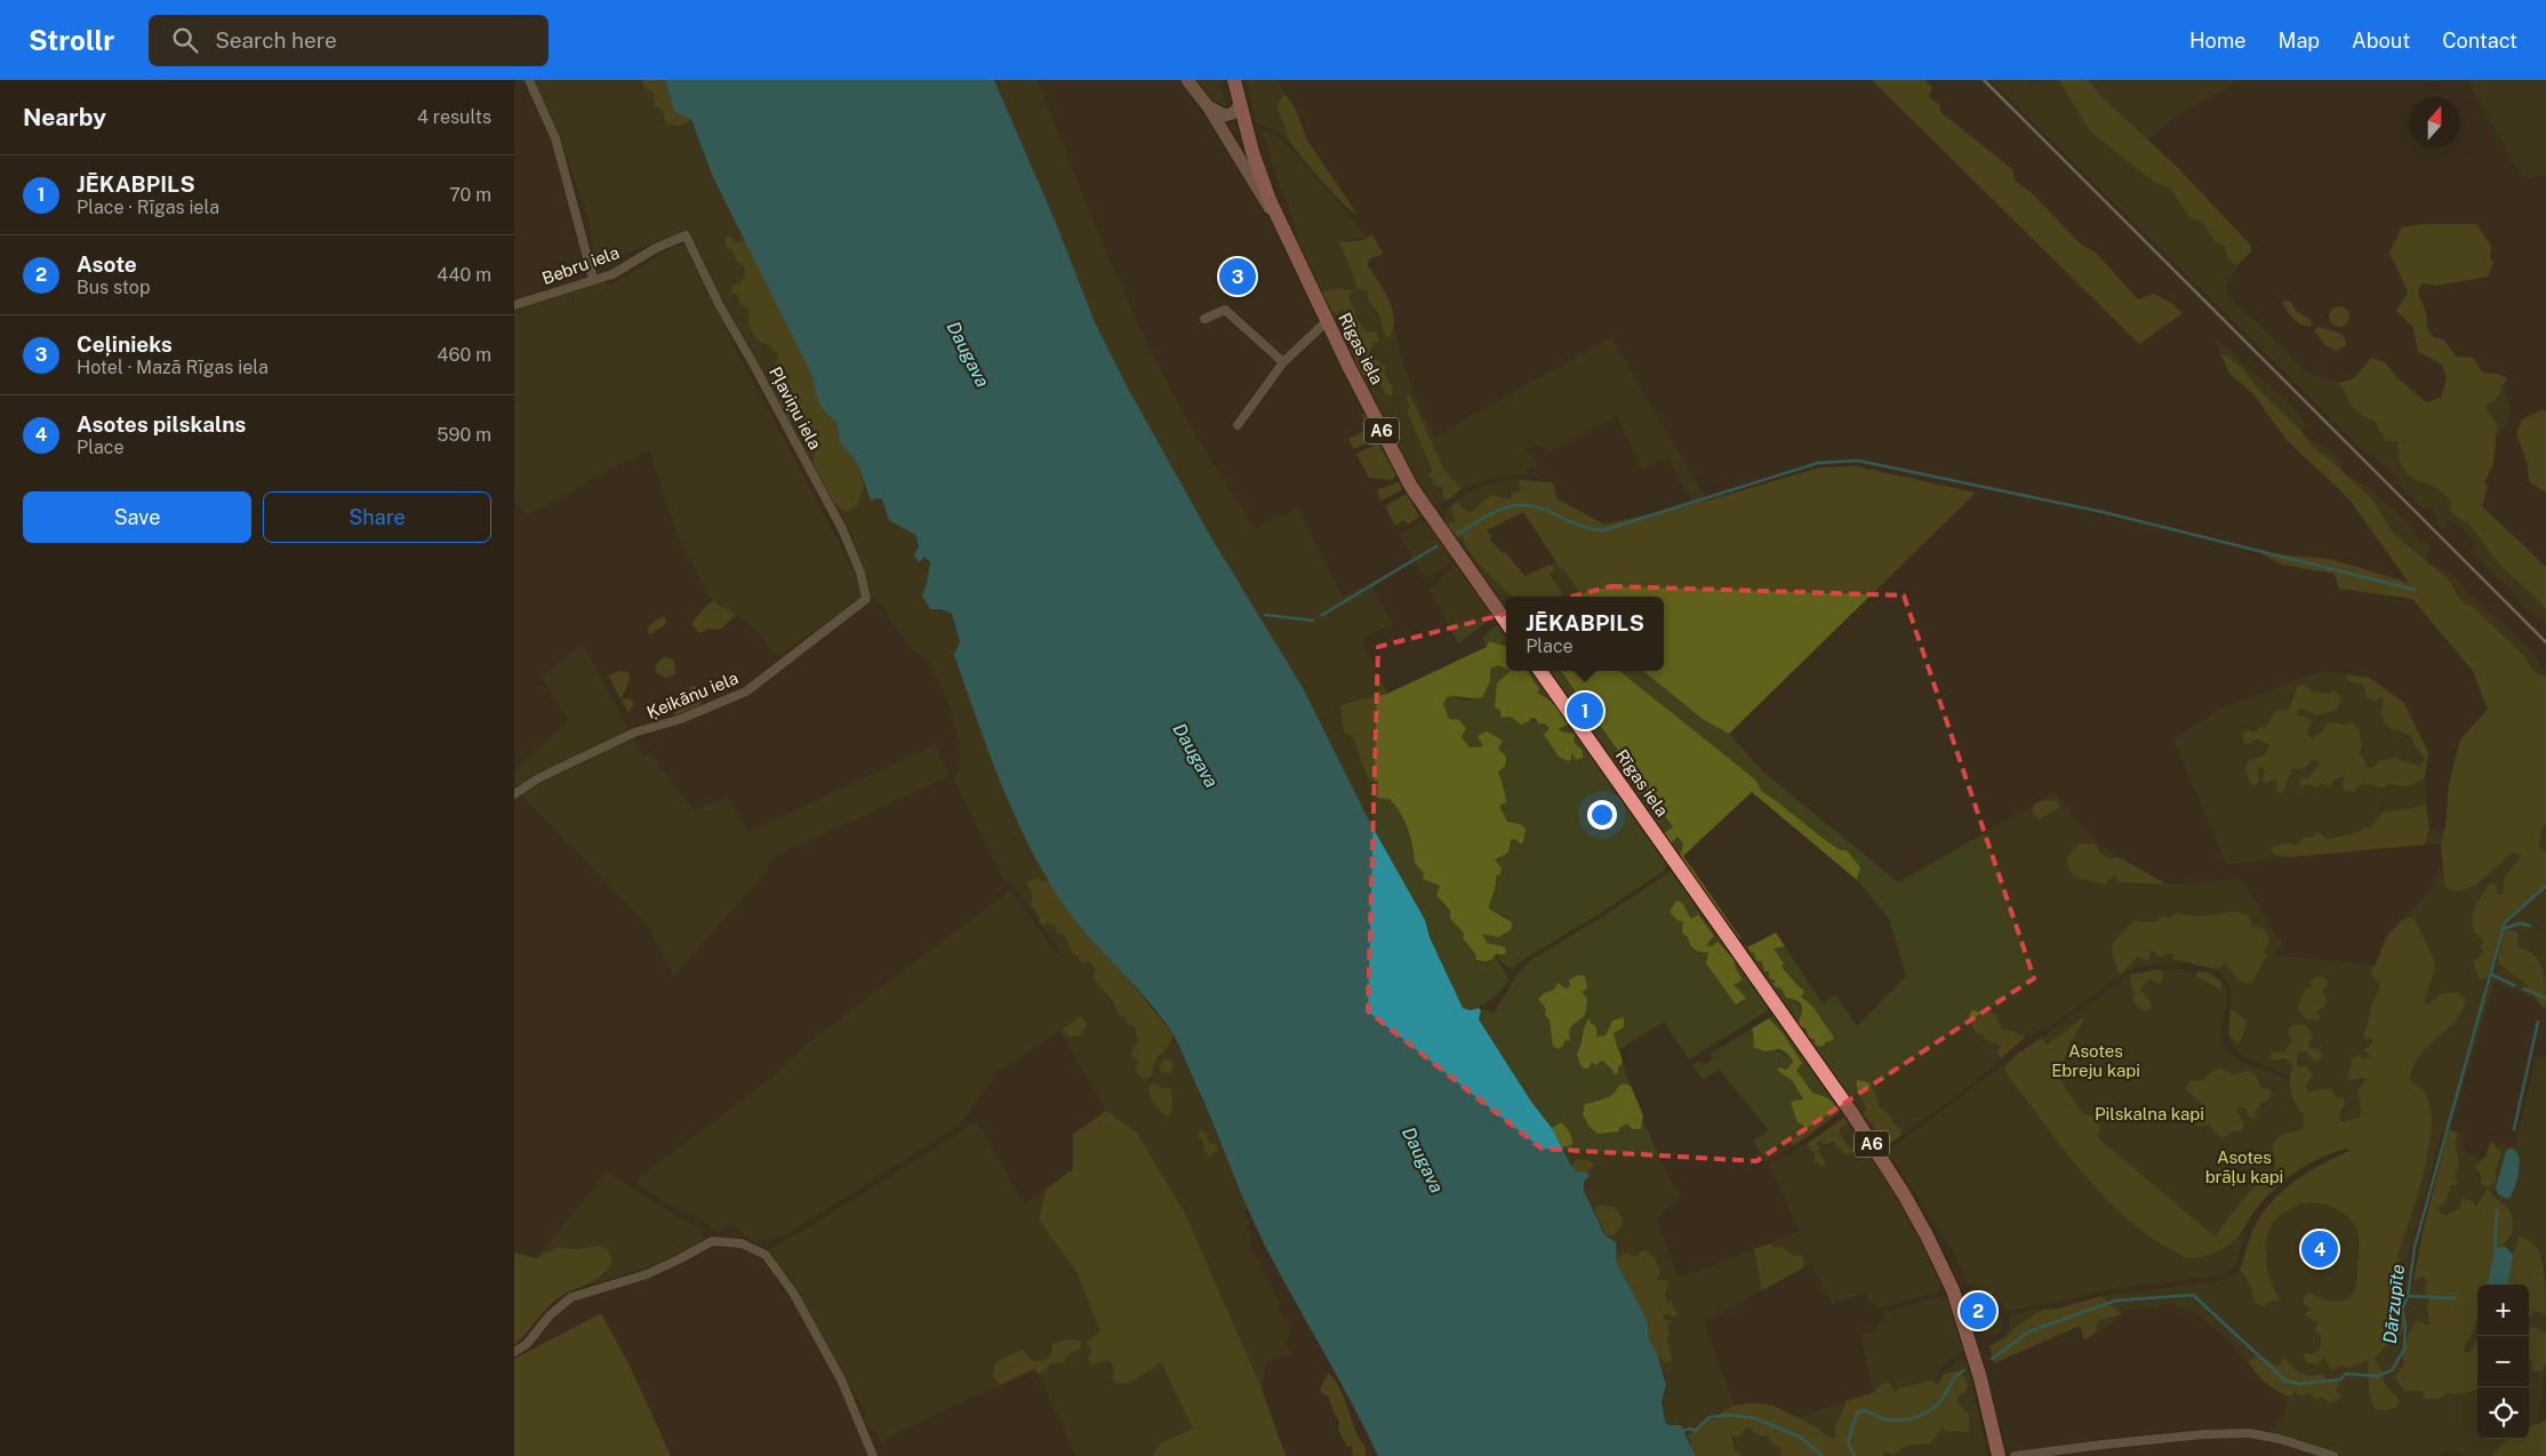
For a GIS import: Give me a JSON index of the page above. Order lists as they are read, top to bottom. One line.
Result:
{"streets":{"highway":["Rīgas iela","A6"],"street":["Bebru iela","Pļaviņu iela","Ķeikānu iela"]},"crossings":[["Bebru iela","Pļaviņu iela"],["Rīgas iela","A6"],["Pļaviņu iela","Ķeikānu iela"]],"water":["Daugava","Dārzupīte"],"parks":["Asotes Ebreju kapi","Pilskalna kapi","Asotes brāļu kapi"],"north":"top","page":{"header":"Strollr","search":"Search here","nav":["Home","Map","About","Contact"],"heading":["Nearby","4 results"],"list":[{"mark":"1","name":"JĒKABPILS","note":"Place · Rīgas iela","value":"70 m"},{"mark":"2","name":"Asote","note":"Bus stop","value":"440 m"},{"mark":"3","name":"Ceļinieks","note":"Hotel · Mazā Rīgas iela","value":"460 m"},{"mark":"4","name":"Asotes pilskalns","note":"Place","value":"590 m"}],"pins":["3","1","4","2"],"buttons":["Save","Share"],"popup":["JĒKABPILS","Place"],"map_buttons":["+","−"]}}
